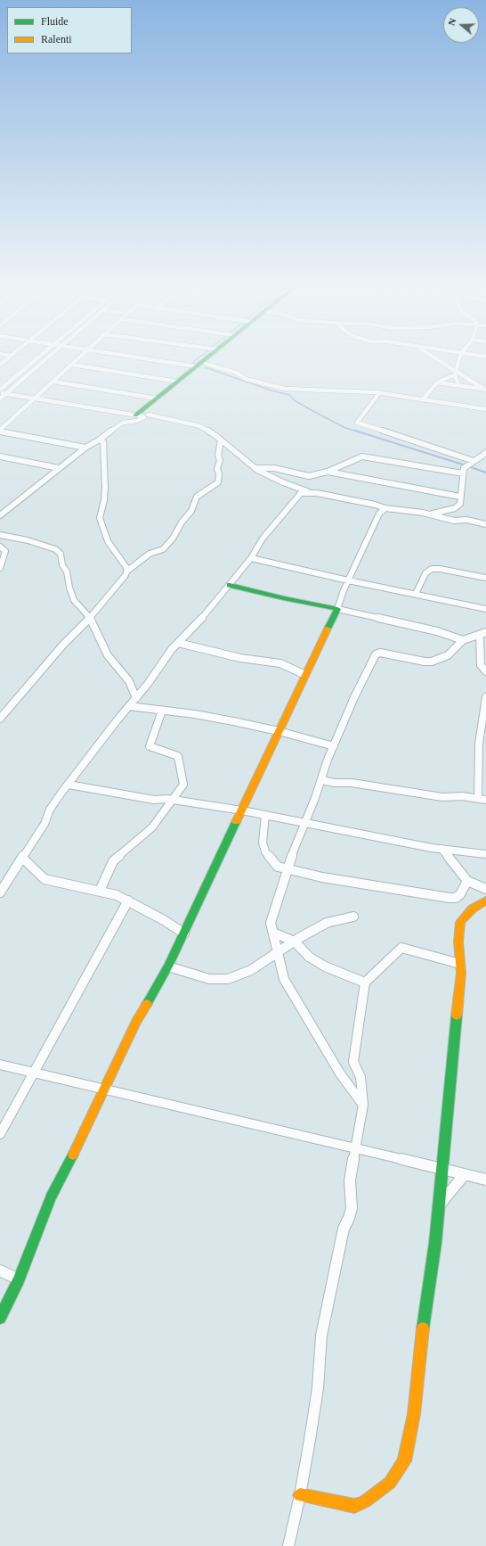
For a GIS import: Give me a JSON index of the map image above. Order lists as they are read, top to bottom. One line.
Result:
{"legend":["Fluide","Ralenti"],"north":"left"}
